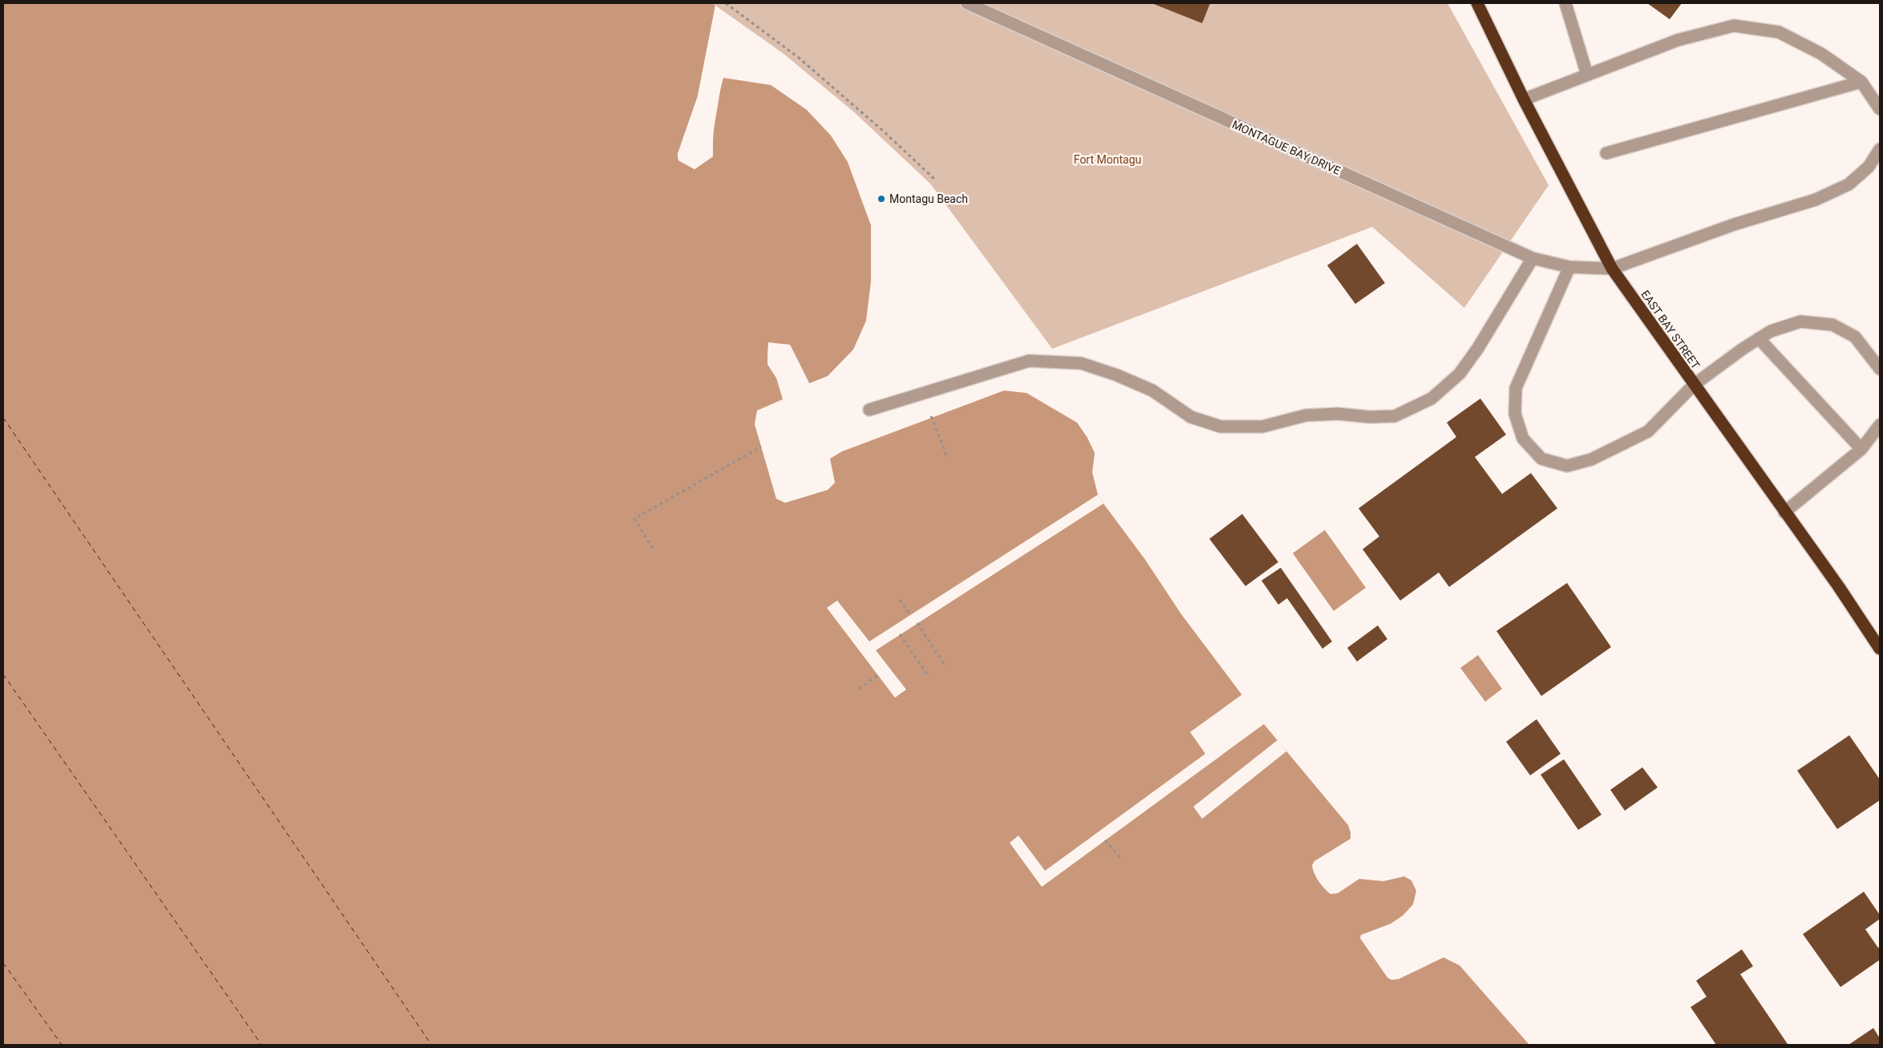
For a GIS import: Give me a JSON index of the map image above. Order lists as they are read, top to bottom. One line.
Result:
{"streets":{"highway":["EAST BAY STREET"],"street":["MONTAGUE BAY DRIVE"]},"crossings":[["MONTAGUE BAY DRIVE","EAST BAY STREET"]],"parks":["Fort Montagu"],"places":["Montagu Beach"]}
